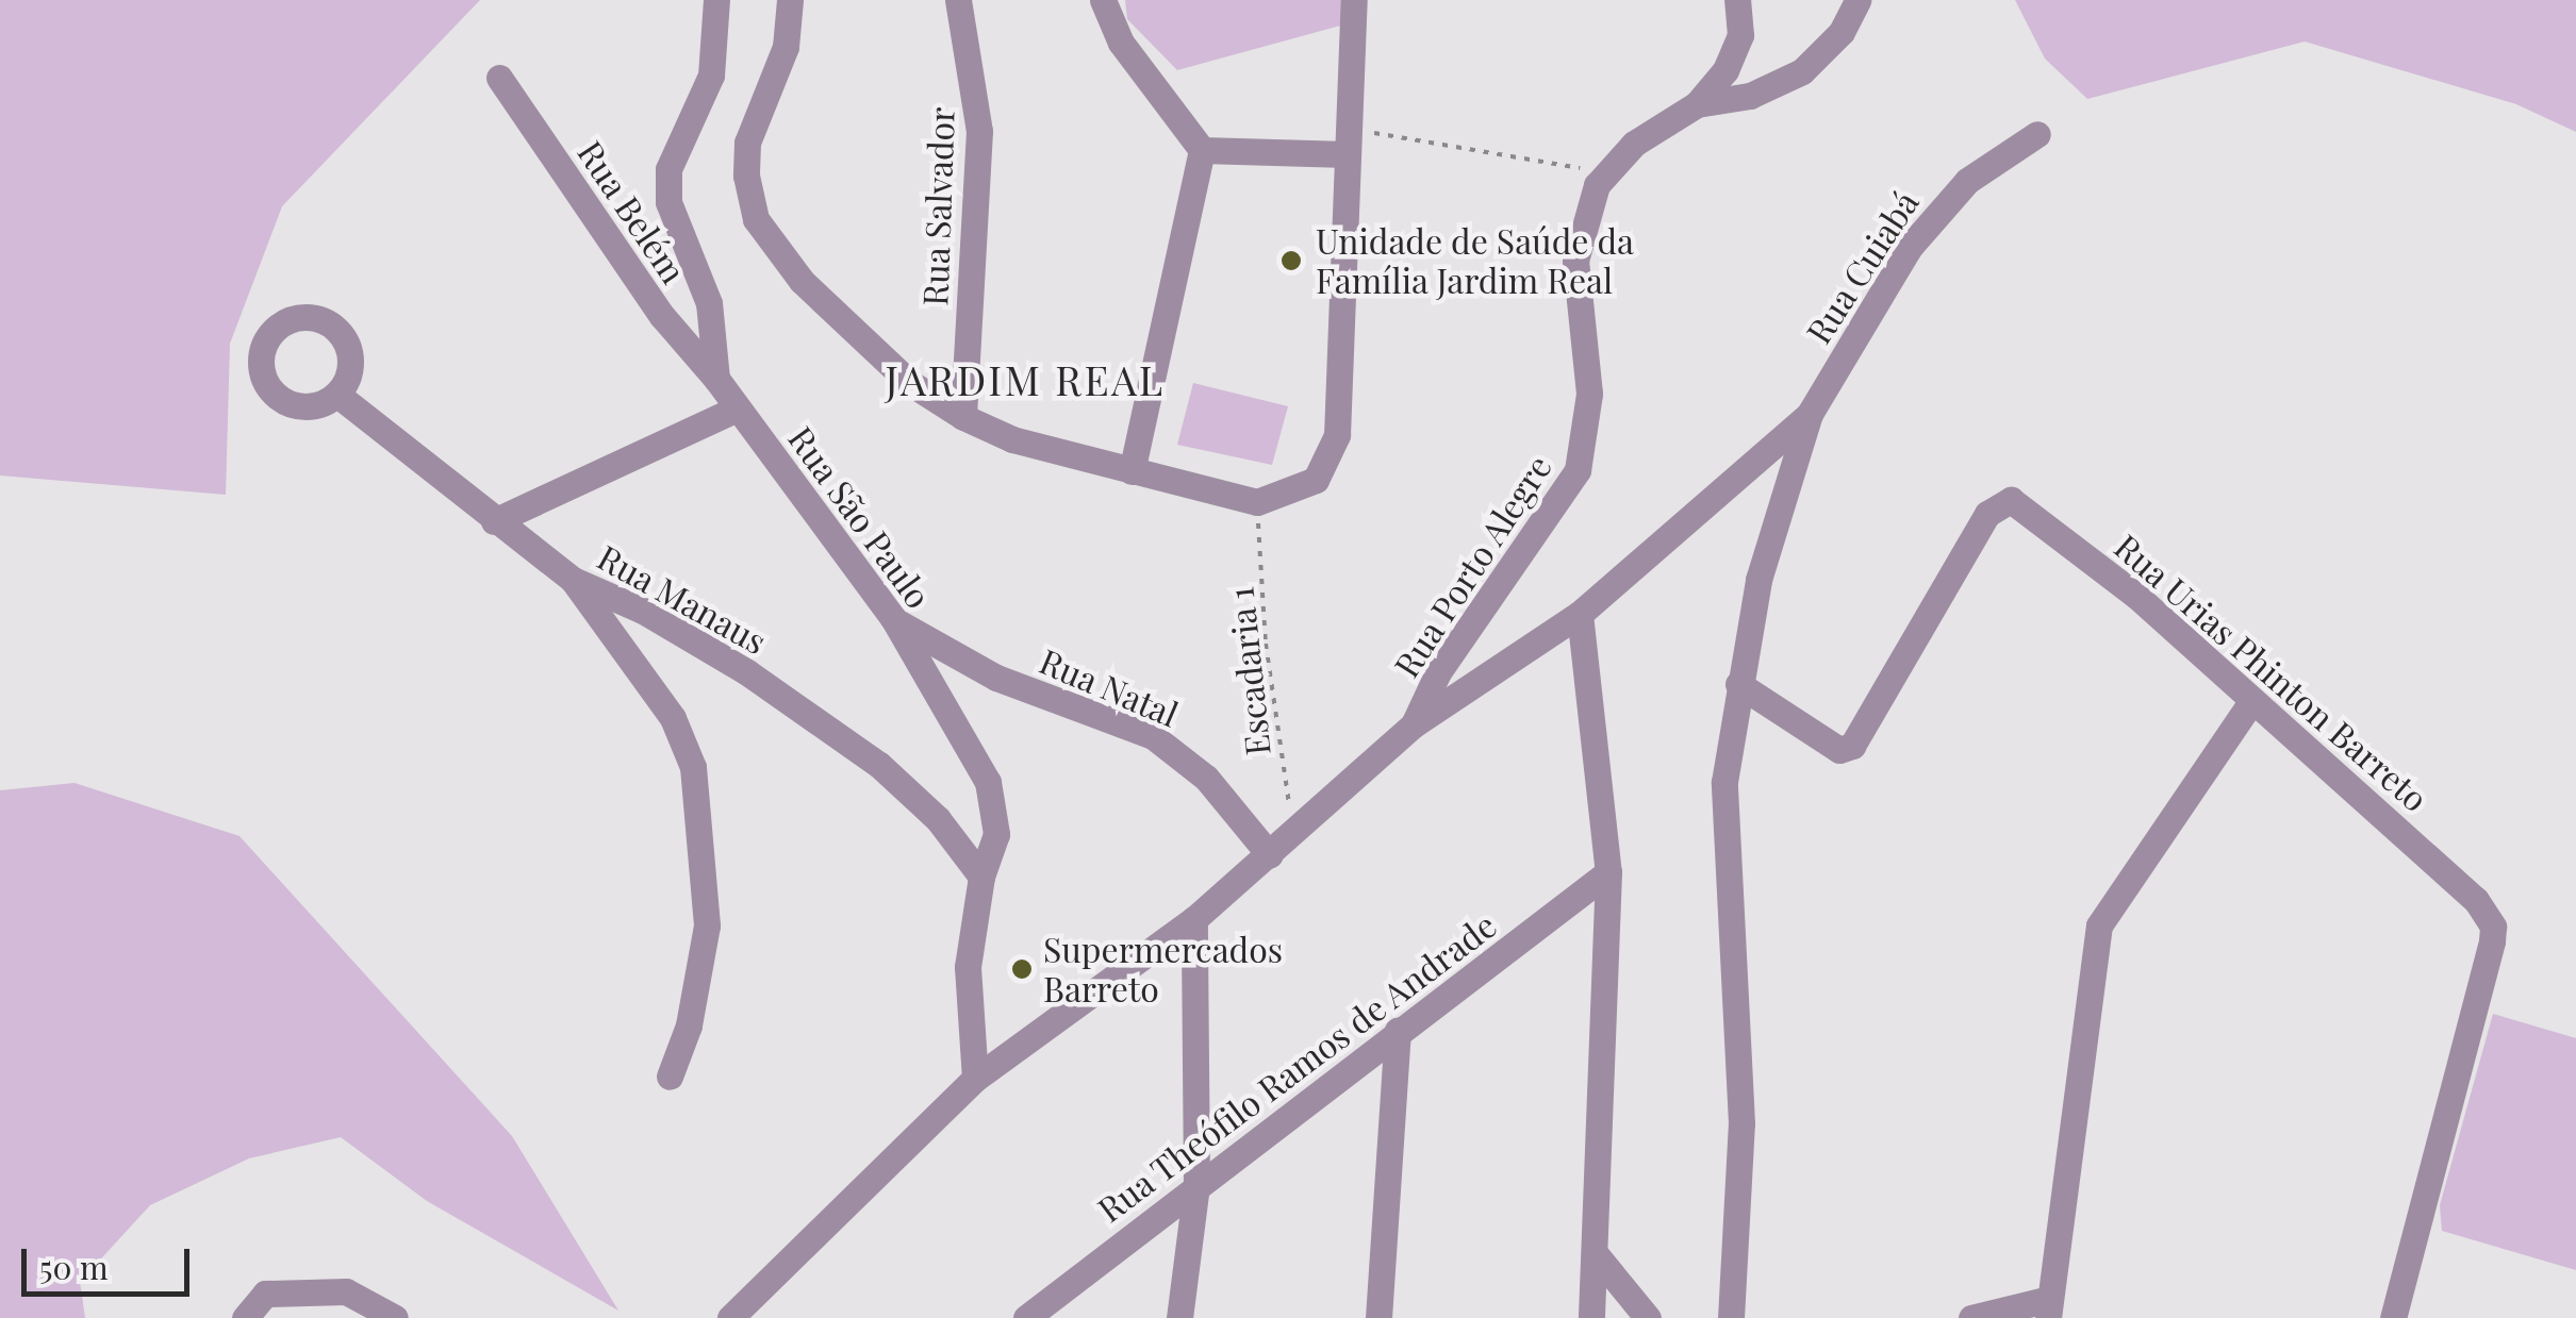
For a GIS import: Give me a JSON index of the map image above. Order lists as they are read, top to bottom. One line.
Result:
{"streets":{"street":["Rua Salvador","Rua Belém","Rua Cuiabá","Rua São Paulo","Rua Porto Alegre","Rua Manaus","Rua Urias Phinton Barreto","Rua Natal","Rua Theófilo Ramos de Andrade"],"path":["Escadaria 1"]},"crossings":[["Rua Belém","Rua São Paulo"],["Rua São Paulo","Rua Manaus"],["Rua São Paulo","Rua Natal"]],"districts":["JARDIM REAL"],"places":["Unidade de Saúde da Família Jardim Real","Supermercados Barreto"],"scale_bar":"50 m"}
